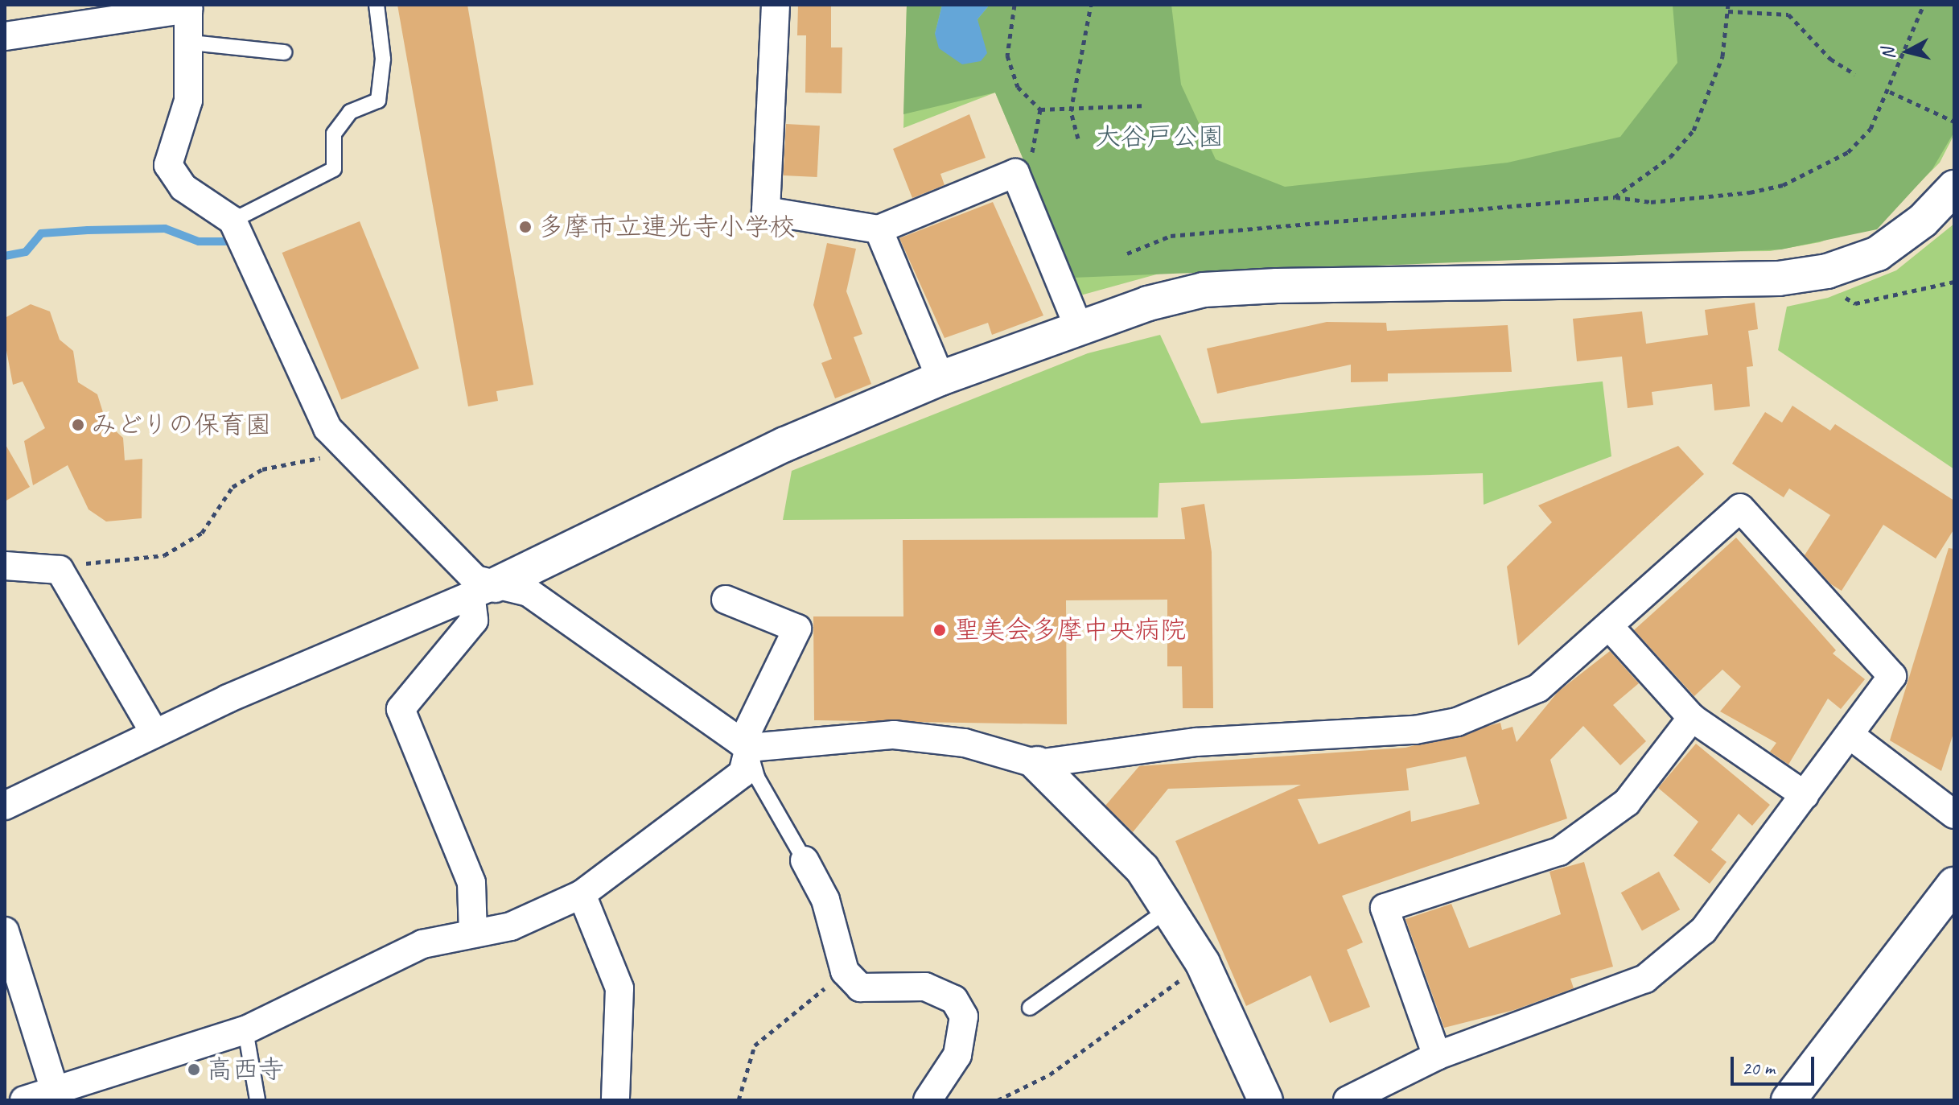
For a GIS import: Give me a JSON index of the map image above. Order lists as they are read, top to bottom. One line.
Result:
{"parks":["大谷戸公園"],"places":["多摩市立連光寺小学校","みどりの保育園","聖美会多摩中央病院","高西寺"],"scale_bar":"20 m","north":"left"}
